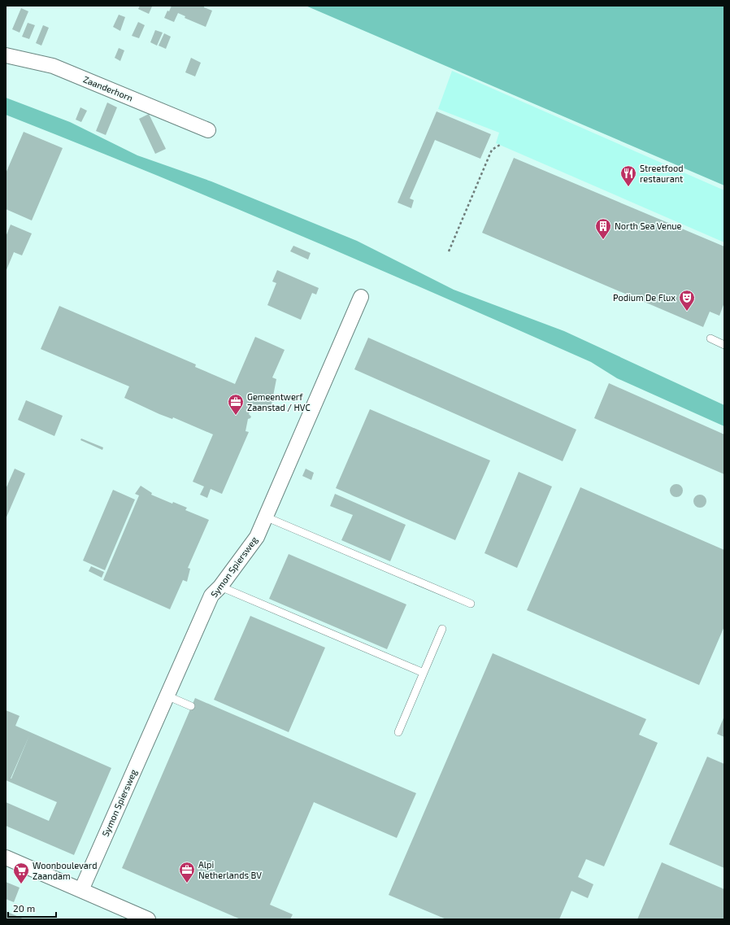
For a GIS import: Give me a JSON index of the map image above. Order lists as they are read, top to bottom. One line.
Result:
{"streets":{"street":["Zaanderhorn","Symon Spiersweg"]},"places":{"restaurant":["Streetfood restaurant"],"building":["North Sea Venue"],"theatre":["Podium De Flux"],"office":["Gemeentwerf Zaanstad / HVC","Alpi Netherlands BV"],"supermarket":["Woonboulevard Zaandam"]},"scale_bar":"20 m"}
